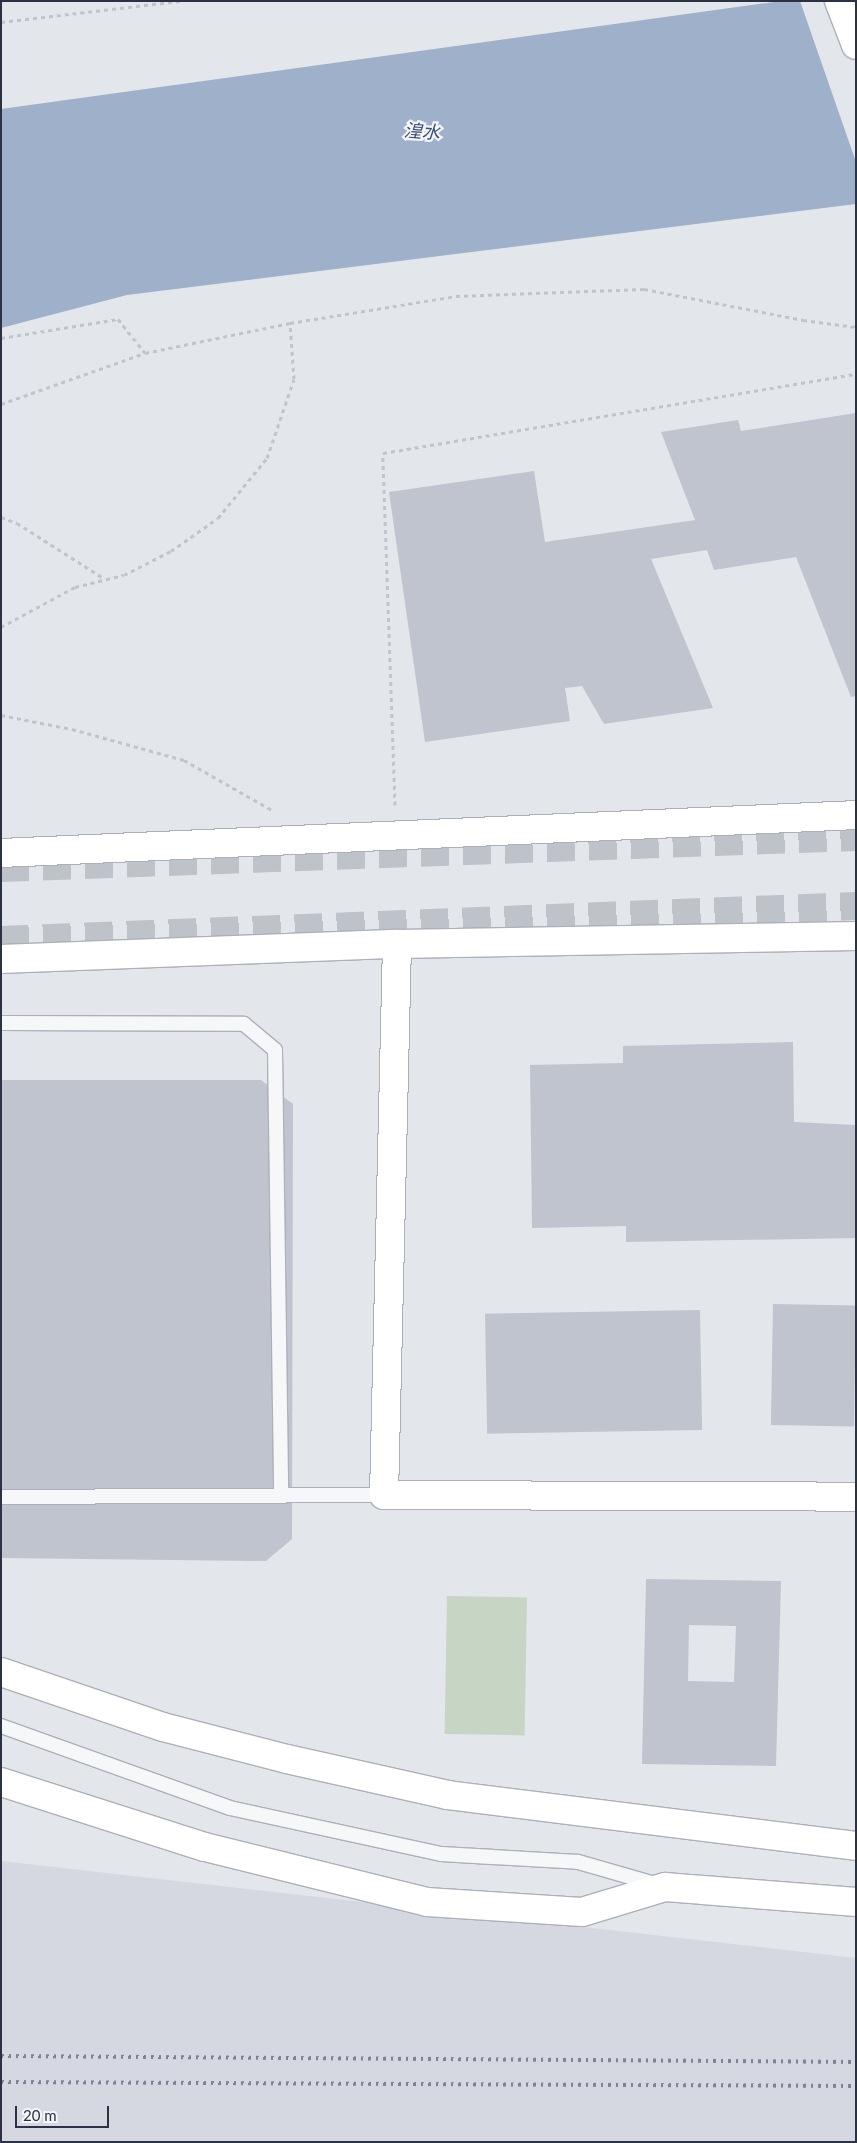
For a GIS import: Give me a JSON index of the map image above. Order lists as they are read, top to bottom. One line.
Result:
{"water":["湟水"],"scale_bar":"20 m"}
